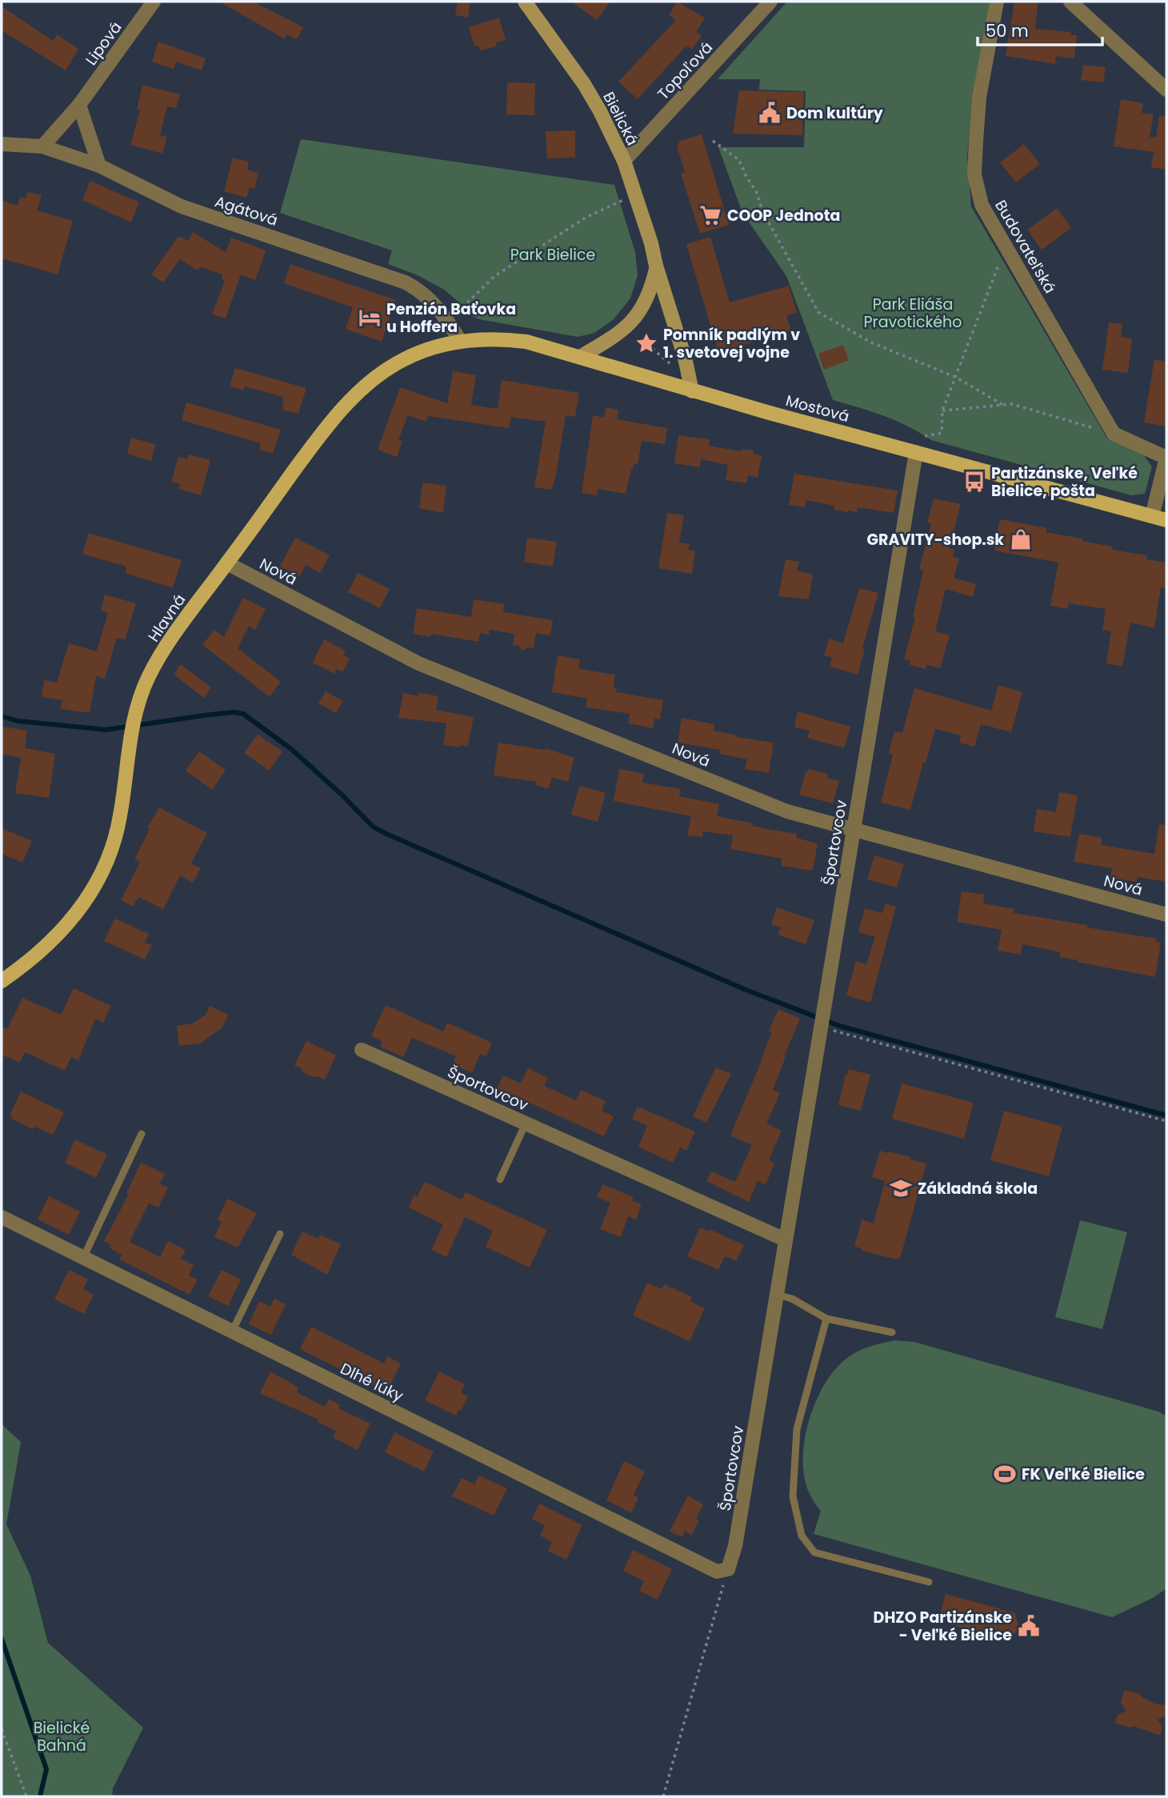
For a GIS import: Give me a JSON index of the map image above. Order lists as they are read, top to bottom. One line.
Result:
{"streets":{"main road":["Bielická","Mostová","Hlavná"],"street":["Lipová","Topoľová","Agátová","Budovateľská","Nová","Športovcov","Dlhé lúky"]},"crossings":[["Lipová","Agátová"],["Topoľová","Bielická"],["Bielická","Mostová"],["Agátová","Mostová"],["Agátová","Hlavná"],["Mostová","Hlavná"],["Mostová","Športovcov"],["Nová","Hlavná"],["Nová","Športovcov"],["Športovcov","Dlhé lúky"]],"parks":["Park Bielice","Park Eliáša Pravotického","Bielické Bahná"],"places":{"public building":["Dom kultúry","DHZO Partizánske - Veľké Bielice"],"supermarket":["COOP Jednota"],"hotel":["Penzión Baťovka u Hoffera"],"place":["Pomník padlým v 1. svetovej vojne"],"bus stop":["Partizánske, Veľké Bielice, pošta"],"shop":["GRAVITY-shop.sk"],"school or university":["Základná škola"],"sports":["FK Veľké Bielice"]},"scale_bar":"50 m"}
